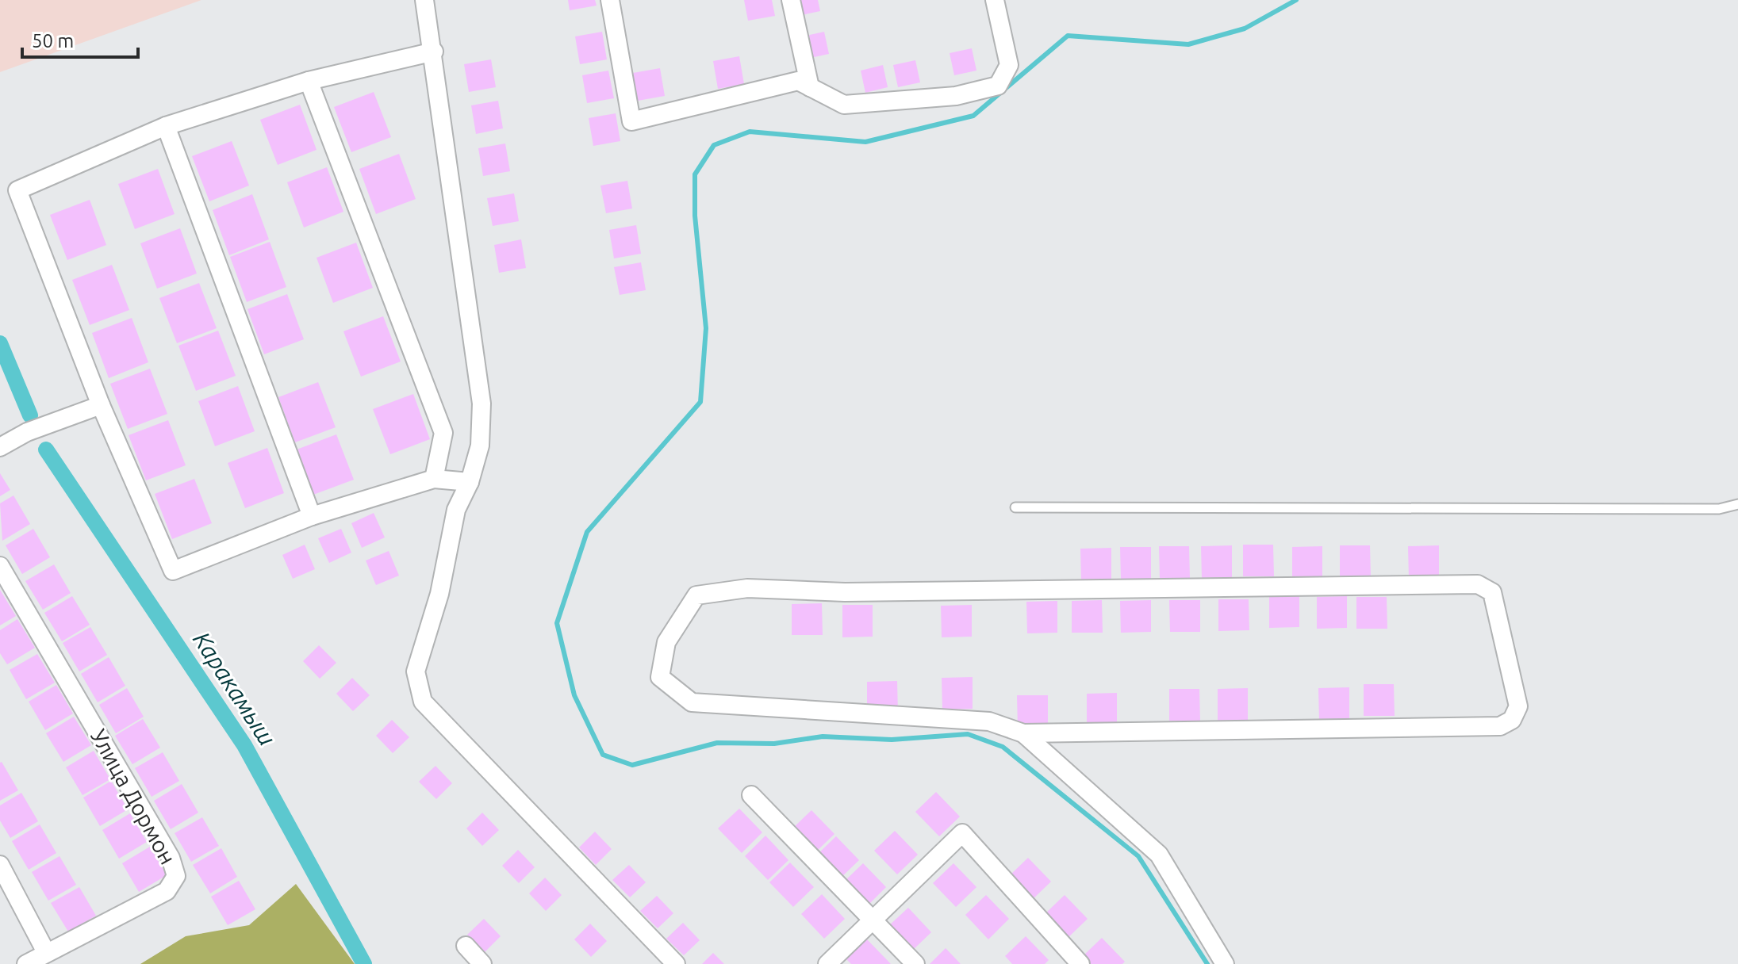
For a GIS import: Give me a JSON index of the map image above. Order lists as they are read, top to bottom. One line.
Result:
{"streets":{"street":["Улица Дормон"]},"water":["Каракамыш"],"scale_bar":"50 m"}
